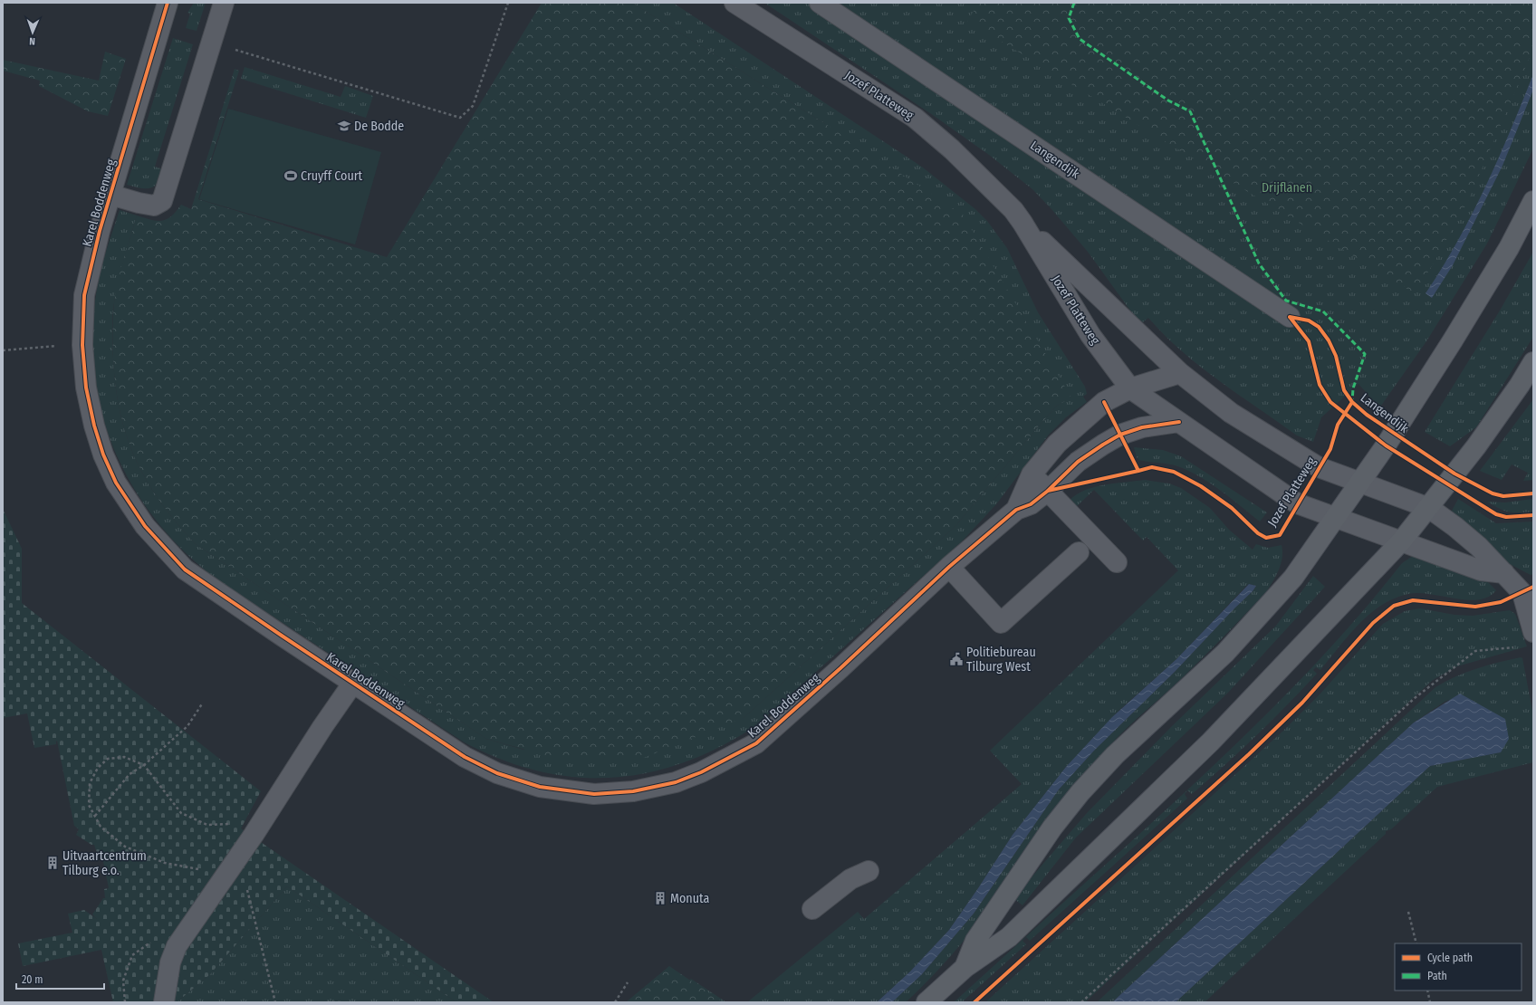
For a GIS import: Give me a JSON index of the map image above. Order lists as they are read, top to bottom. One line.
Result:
{"streets":{"street":["Jozef Platteweg","Langendijk","Karel Boddenweg"]},"crossings":[["Jozef Platteweg","Karel Boddenweg"]],"parks":["Drijflanen"],"places":{"school or university":["De Bodde"],"sports":["Cruyff Court"],"public building":["Politiebureau Tilburg West"],"building":["Uitvaartcentrum Tilburg e.o.","Monuta"]},"legend":["Cycle path","Path"],"scale_bar":"20 m","north":"bottom"}
